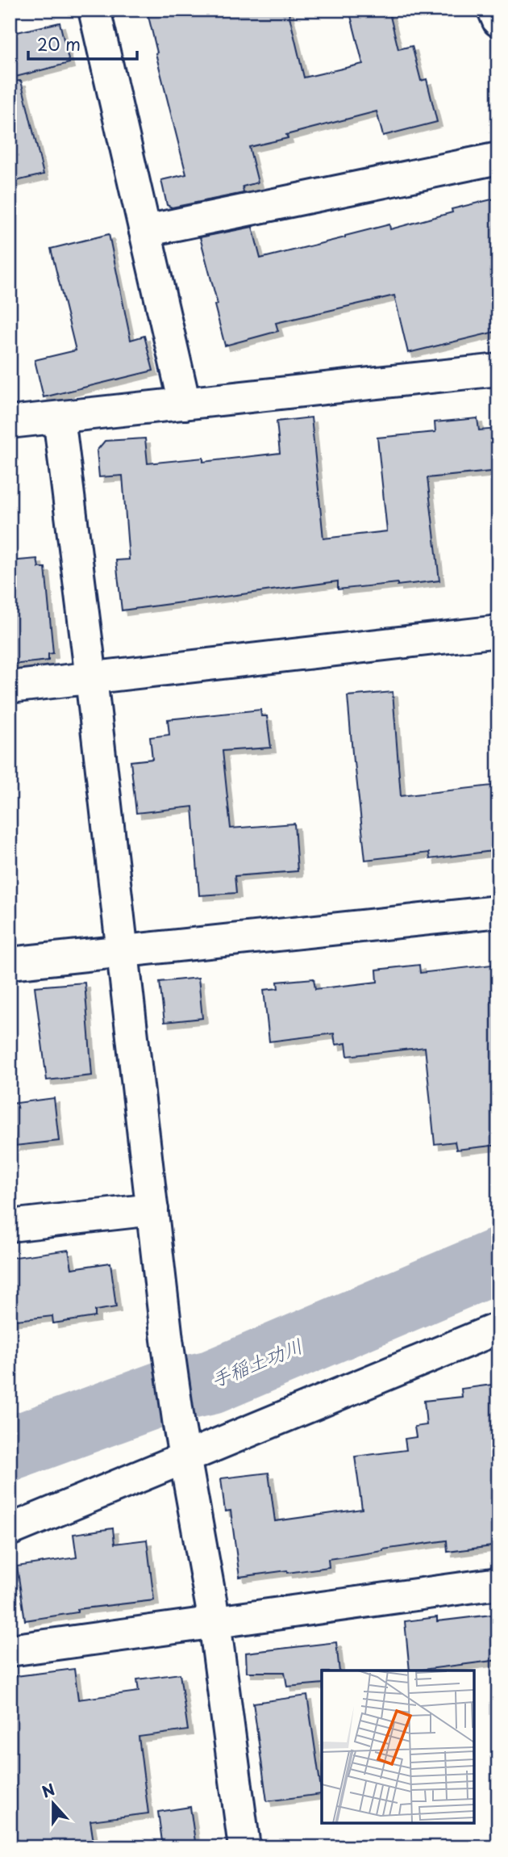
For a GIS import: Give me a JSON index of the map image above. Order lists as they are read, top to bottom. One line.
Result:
{"water":["手稲土功川"],"scale_bar":"20 m","north":"top"}
